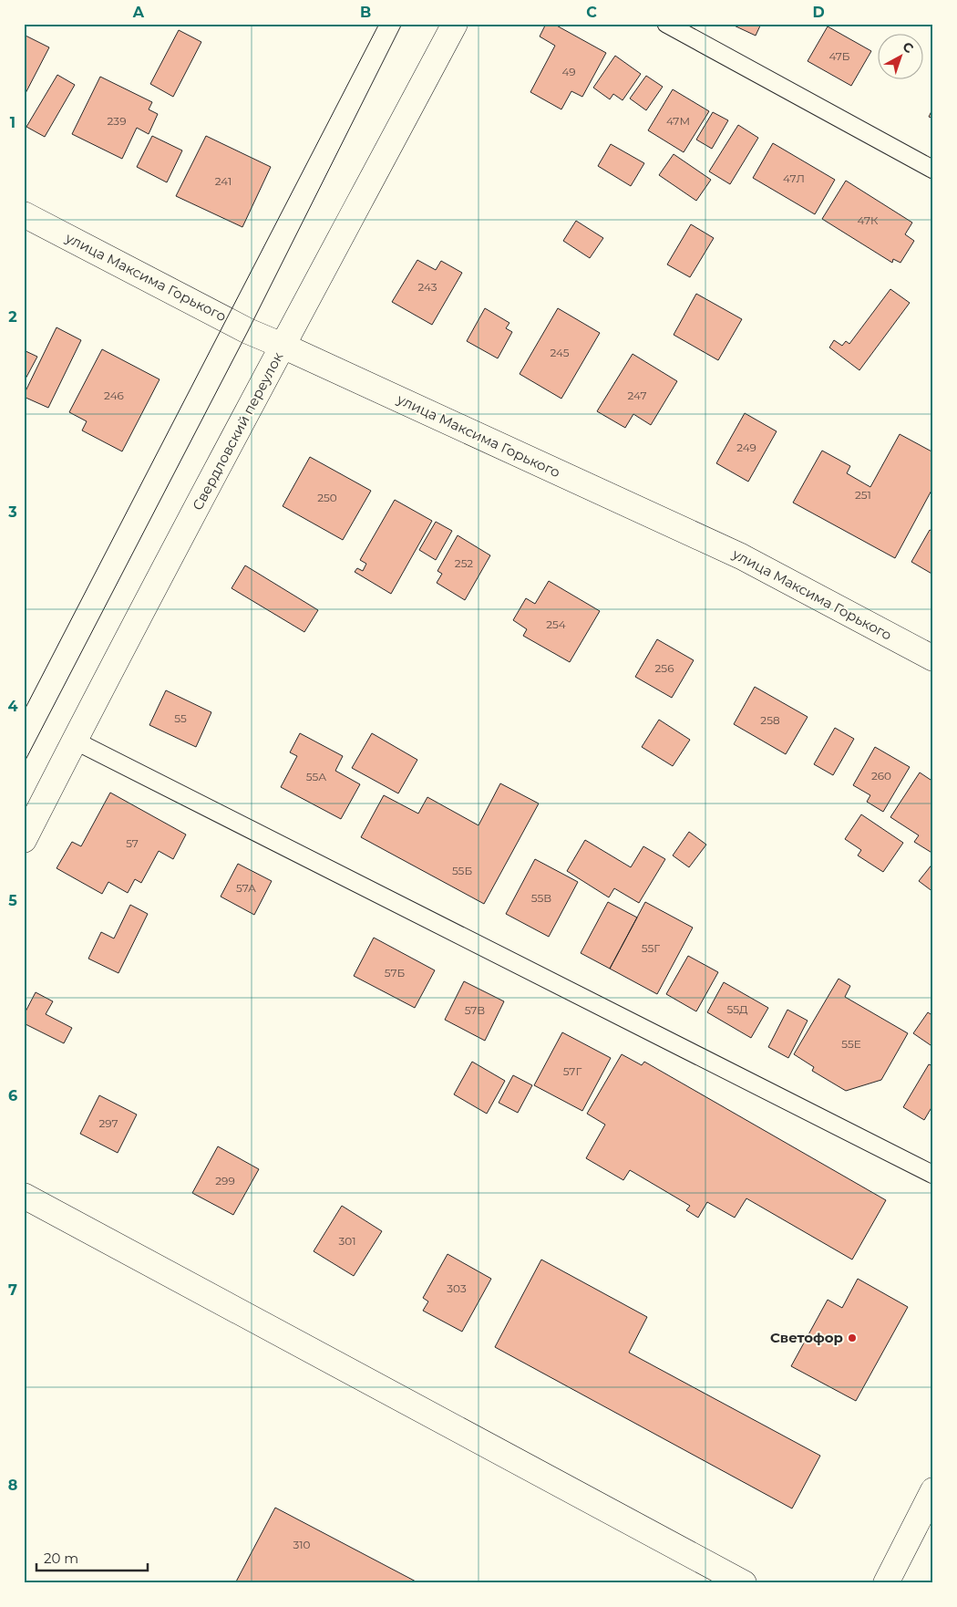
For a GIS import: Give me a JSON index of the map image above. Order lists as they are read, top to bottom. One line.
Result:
{"streets":{"street":["улица Максима Горького","Свердловский переулок"]},"crossings":[["улица Максима Горького","Свердловский переулок"]],"places":["Светофор"],"house_numbers":["47Б","49","239","47М","47Л","241","47К","243","245","246","247","249","251","250","252","254","256","55","258","260","55А","57","55Б","57А","55В","55Г","57Б","55Д","57В","55Е","57Г","297","299","301","303","310"],"scale_bar":"20 m","north":"top right","grid":{"columns":["A","B","C","D"],"rows":["1","2","3","4","5","6","7","8"]}}
